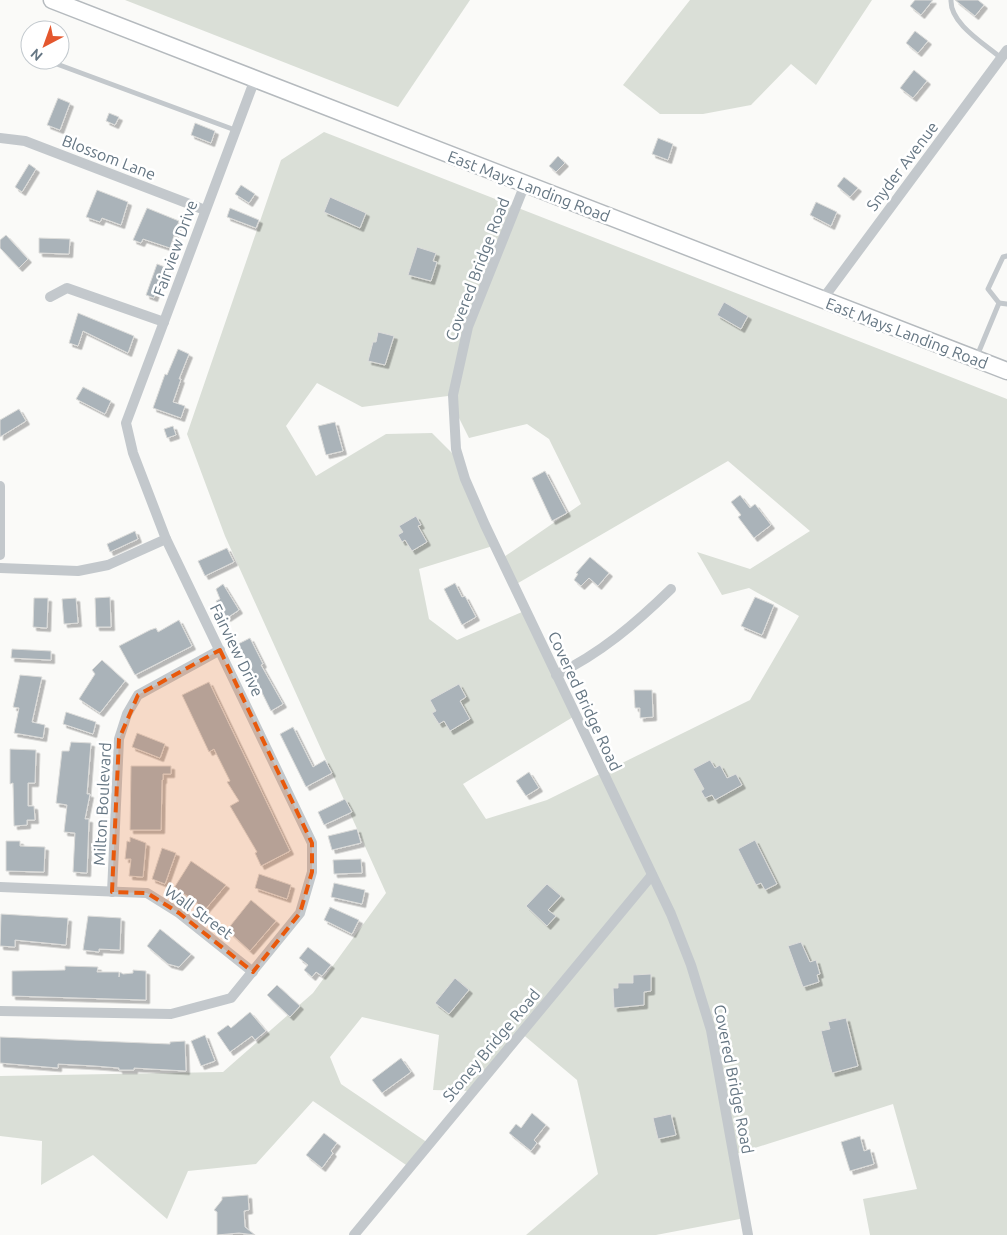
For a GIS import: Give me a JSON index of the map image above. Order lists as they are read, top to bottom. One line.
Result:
{"streets":{"main road":["East Mays Landing Road"],"street":["Blossom Lane","Snyder Avenue","Fairview Drive","Covered Bridge Road","Milton Boulevard","Wall Street","Stoney Bridge Road"]},"crossings":[["Blossom Lane","Fairview Drive"],["Snyder Avenue","East Mays Landing Road"],["East Mays Landing Road","Fairview Drive"],["East Mays Landing Road","Covered Bridge Road"],["Fairview Drive","Milton Boulevard"],["Fairview Drive","Wall Street"],["Covered Bridge Road","Stoney Bridge Road"],["Milton Boulevard","Wall Street"]],"north":"bottom left"}
